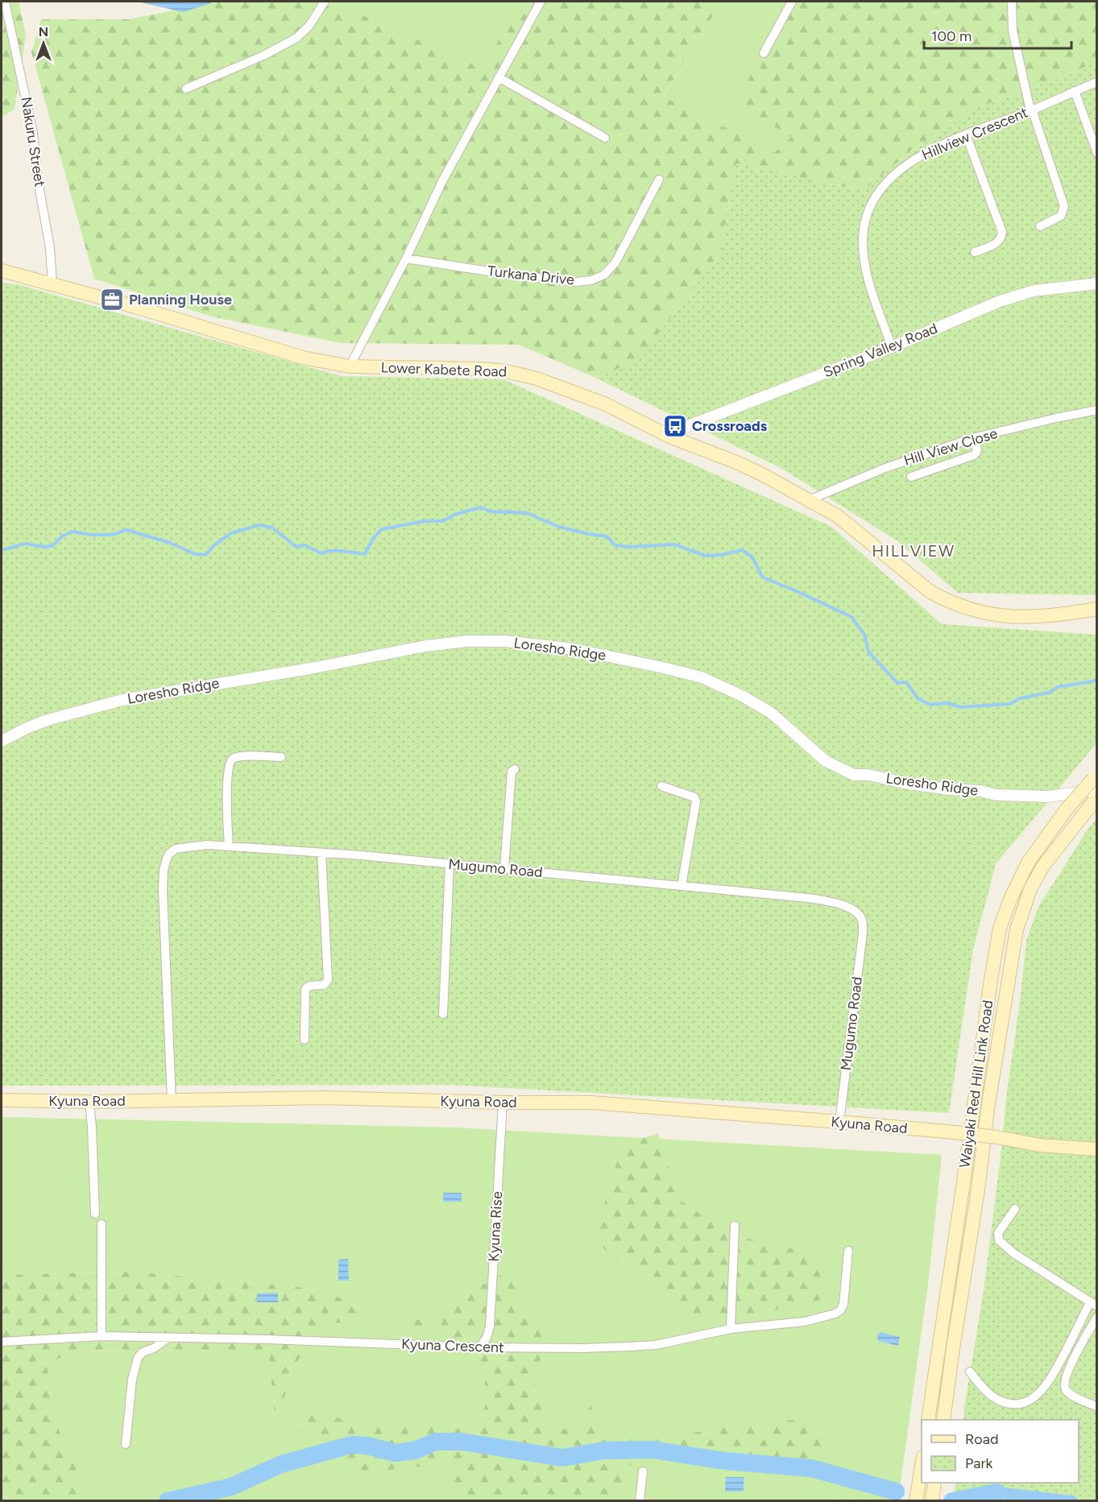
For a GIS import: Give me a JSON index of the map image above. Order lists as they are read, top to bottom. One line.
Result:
{"streets":{"main road":["Lower Kabete Road","Waiyaki Red Hill Link Road","Kyuna Road"],"street":["Hillview Crescent","Nakuru Street","Turkana Drive","Spring Valley Road","Hill View Close","Loresho Ridge","Mugumo Road","Kyuna Rise","Kyuna Crescent"]},"crossings":[["Hillview Crescent","Spring Valley Road"],["Nakuru Street","Lower Kabete Road"],["Spring Valley Road","Lower Kabete Road"],["Lower Kabete Road","Hill View Close"],["Loresho Ridge","Waiyaki Red Hill Link Road"],["Mugumo Road","Kyuna Road"],["Kyuna Road","Kyuna Rise"],["Kyuna Rise","Kyuna Crescent"]],"districts":["HILLVIEW"],"places":{"office":["Planning House"],"bus stop":["Crossroads"]},"legend":["Road","Park"],"scale_bar":"100 m","north":"top"}
